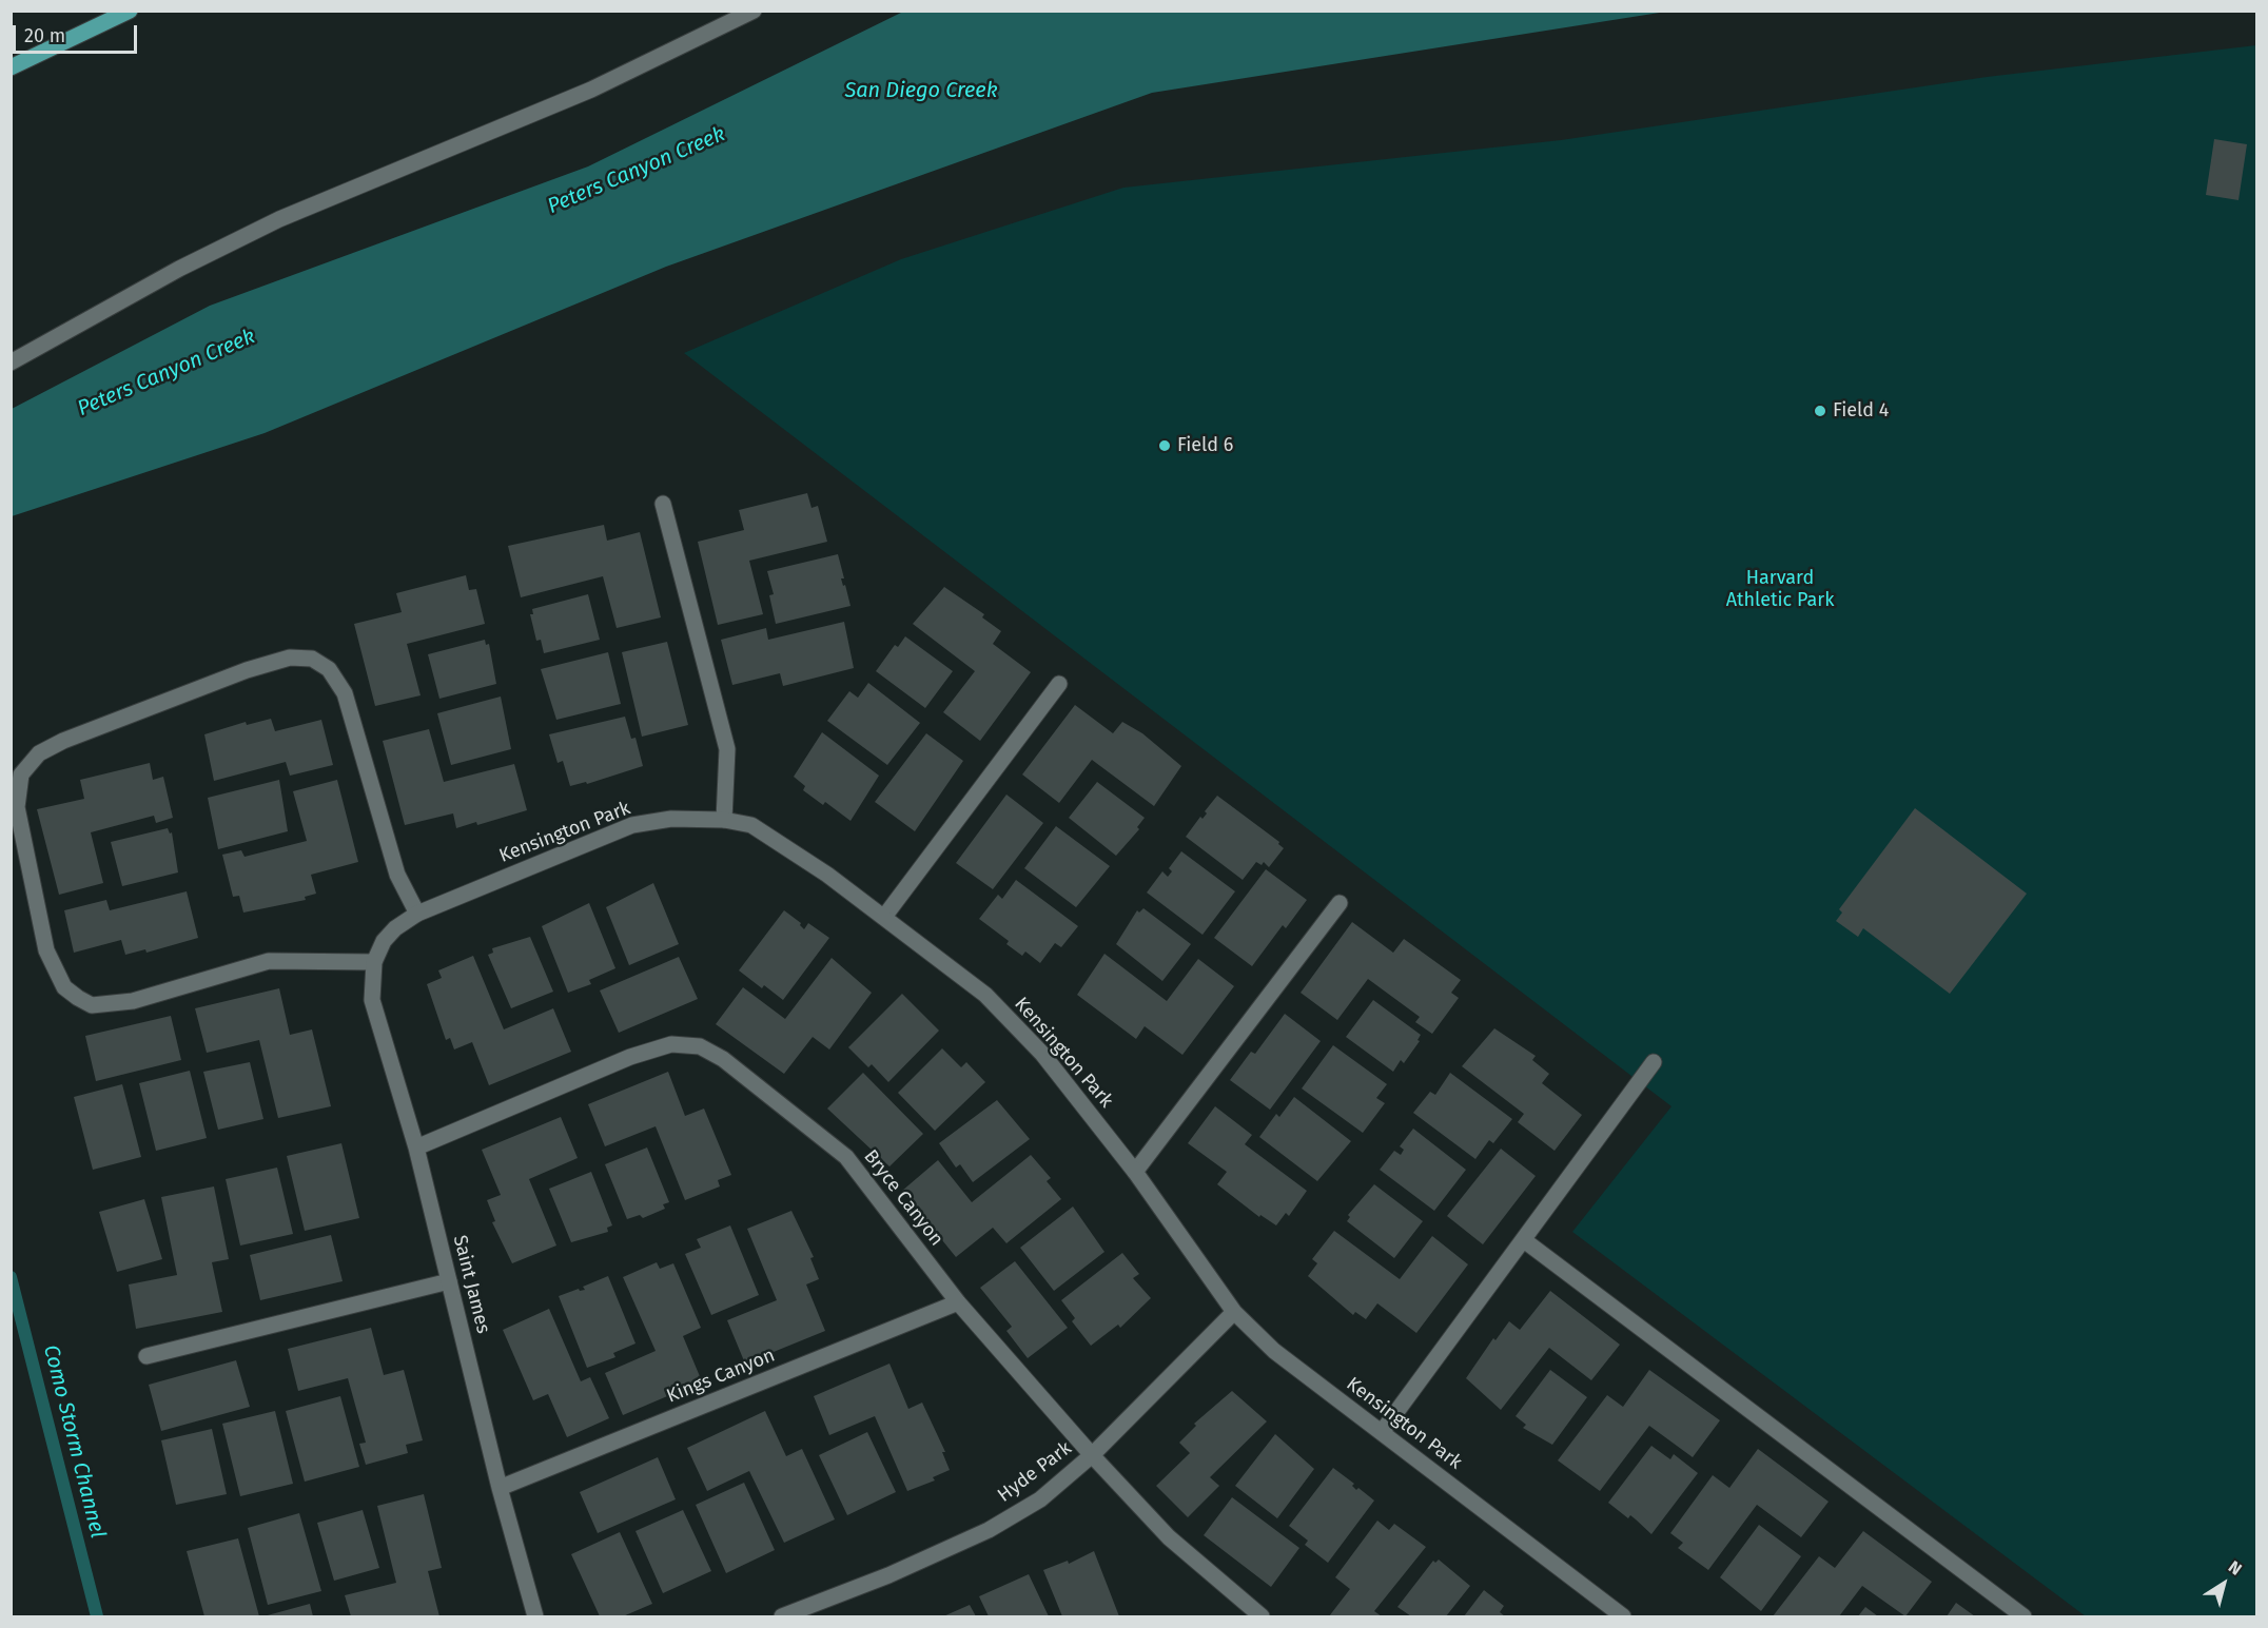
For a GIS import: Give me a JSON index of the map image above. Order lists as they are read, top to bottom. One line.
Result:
{"streets":{"street":["Kensington Park","Bryce Canyon","Saint James","Kings Canyon","Hyde Park"]},"crossings":[["Kensington Park","Saint James"],["Kensington Park","Hyde Park"],["Bryce Canyon","Saint James"],["Bryce Canyon","Kings Canyon"],["Bryce Canyon","Hyde Park"],["Saint James","Kings Canyon"]],"water":["San Diego Creek","Peters Canyon Creek","Como Storm Channel"],"parks":["Harvard Athletic Park"],"places":["Field 4","Field 6"],"scale_bar":"20 m","north":"top right"}
